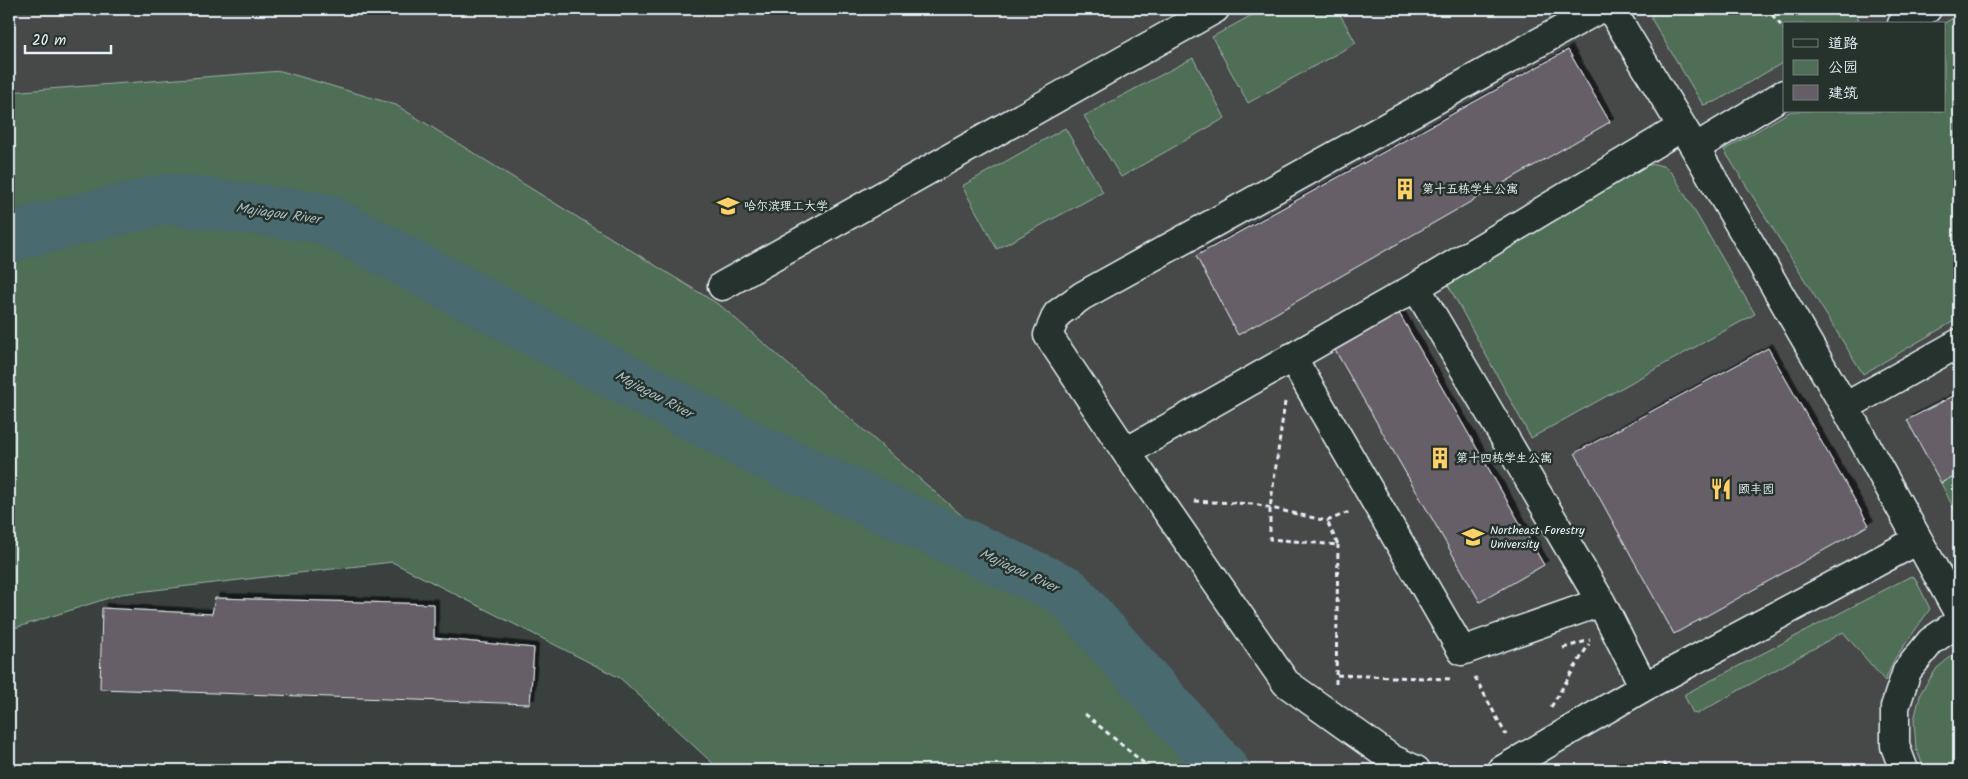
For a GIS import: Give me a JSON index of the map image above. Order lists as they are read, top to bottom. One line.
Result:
{"water":["Majiagou River"],"places":{"building":["第十五栋学生公寓","第十四栋学生公寓"],"school or university":["哈尔滨理工大学","Northeast Forestry University"],"restaurant":["颐丰园"]},"legend":["道路","公园","建筑"],"scale_bar":"20 m"}
